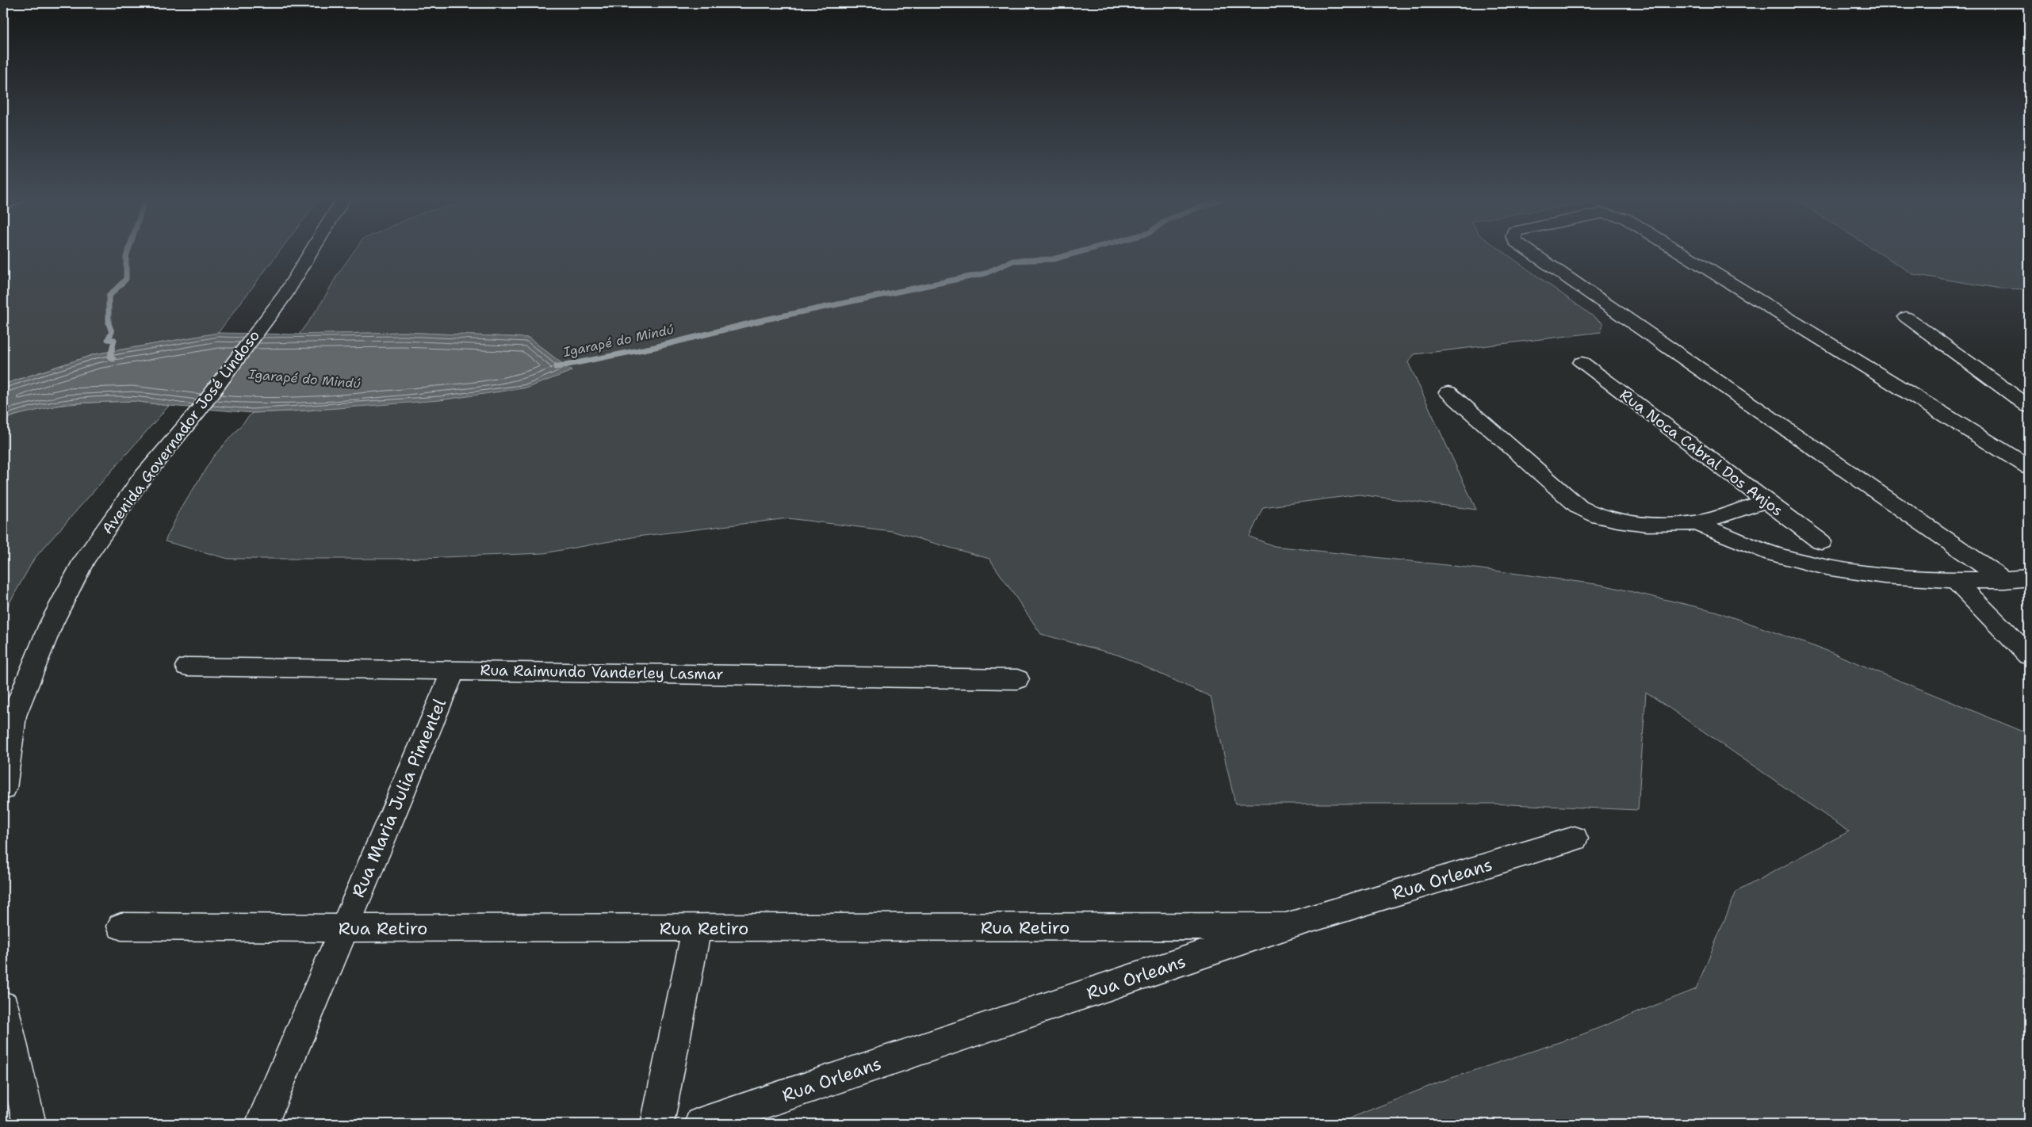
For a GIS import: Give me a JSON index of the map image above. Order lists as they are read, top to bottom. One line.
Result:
{"streets":{"street":["Avenida Governador José Lindoso","Rua Noca Cabral Dos Anjos","Rua Raimundo Vanderley Lasmar","Rua Maria Julia Pimentel","Rua Orleans","Rua Retiro"]},"crossings":[["Rua Raimundo Vanderley Lasmar","Rua Maria Julia Pimentel"],["Rua Maria Julia Pimentel","Rua Retiro"],["Rua Orleans","Rua Retiro"]],"water":["Igarapé do Mindú"]}
